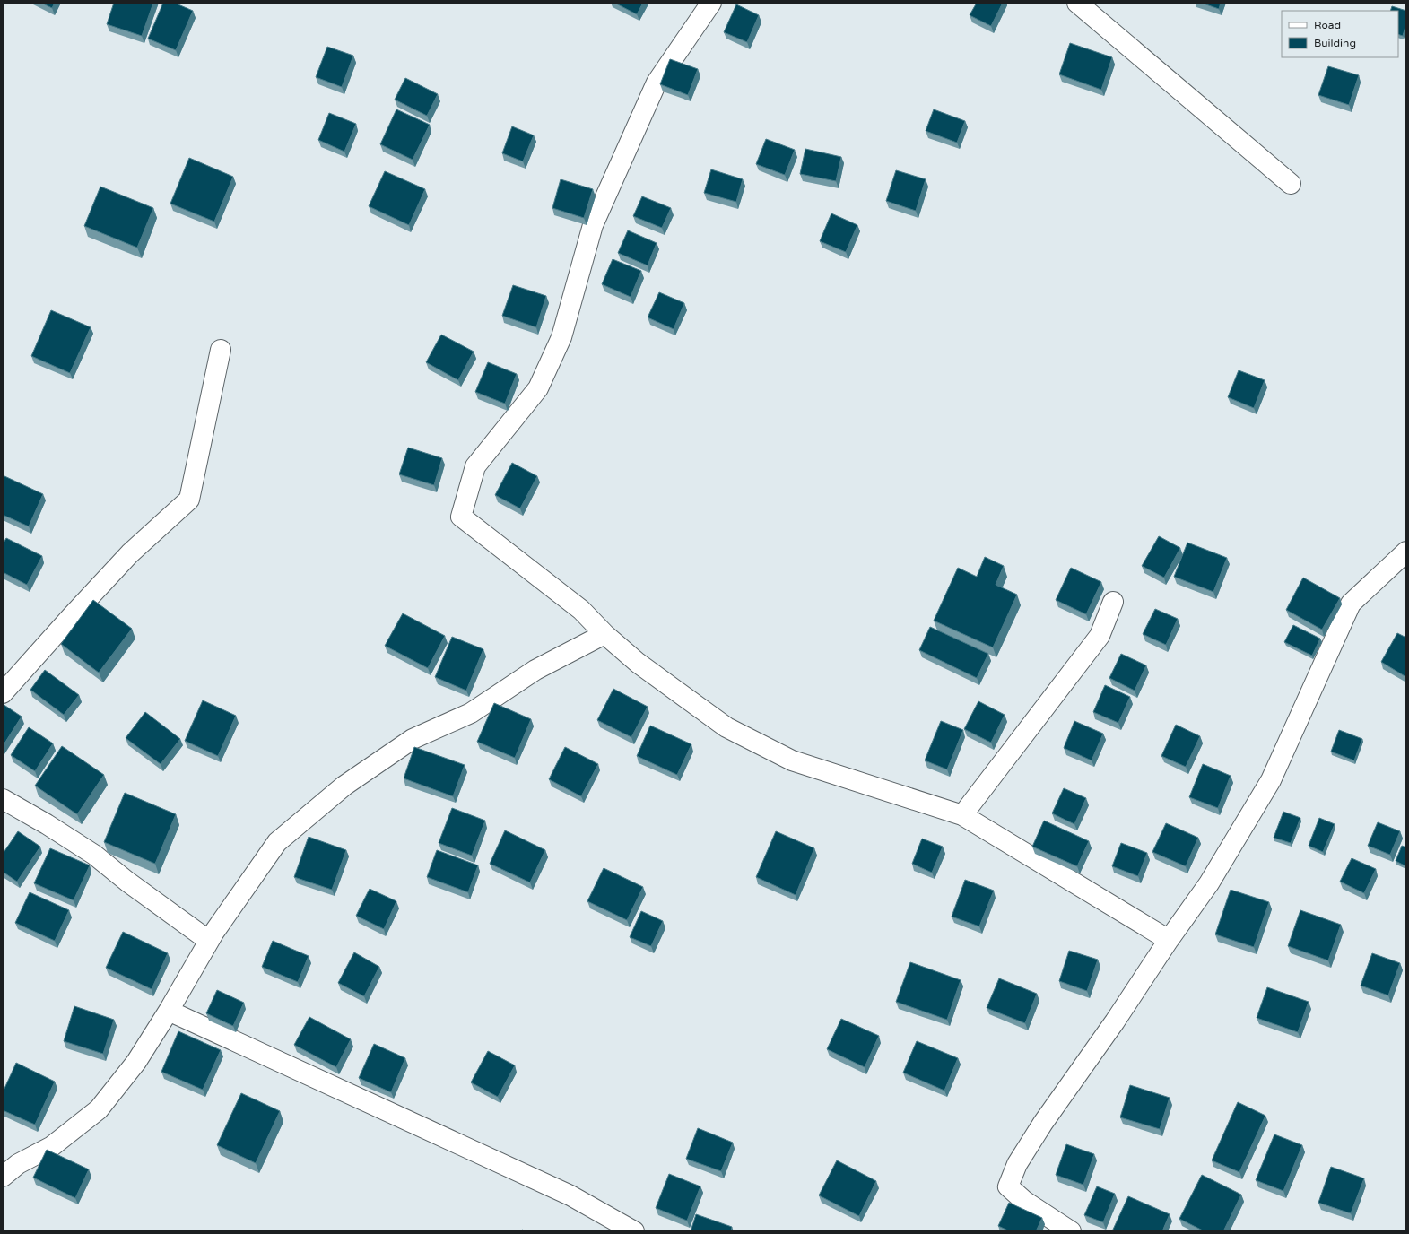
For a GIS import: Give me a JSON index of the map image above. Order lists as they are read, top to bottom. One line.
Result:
{"legend":["Road","Building"]}
